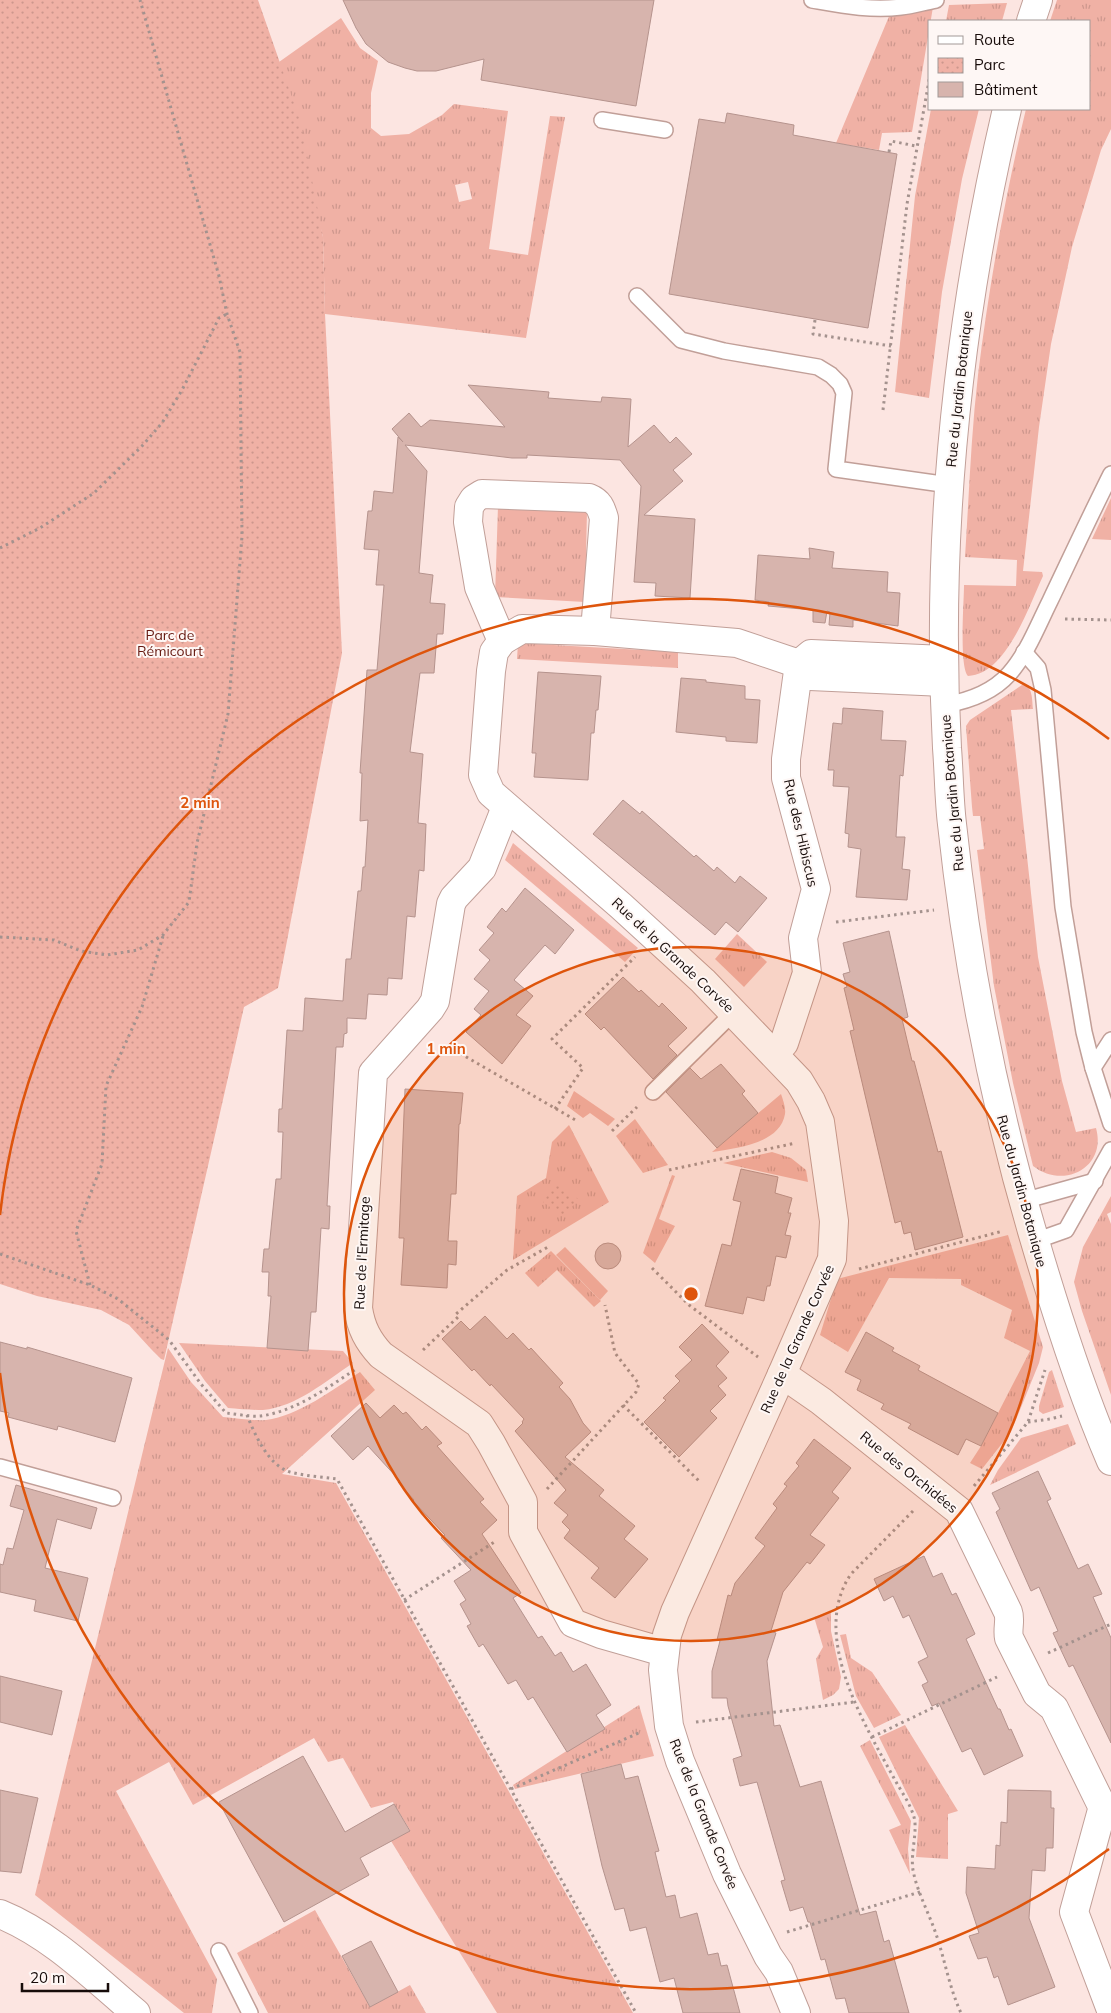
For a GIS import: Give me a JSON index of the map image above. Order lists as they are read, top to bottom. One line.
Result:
{"streets":{"street":["Rue du Jardin Botanique","Rue des Hibiscus","Rue de la Grande Corvée","Rue de l'Ermitage","Rue des Orchidées"]},"crossings":[["Rue des Hibiscus","Rue de la Grande Corvée"],["Rue de la Grande Corvée","Rue de l'Ermitage"],["Rue de la Grande Corvée","Rue des Orchidées"]],"parks":["Parc de Rémicourt"],"legend":["Route","Parc","Bâtiment"],"scale_bar":"20 m","rings":["2 min","1 min"]}
